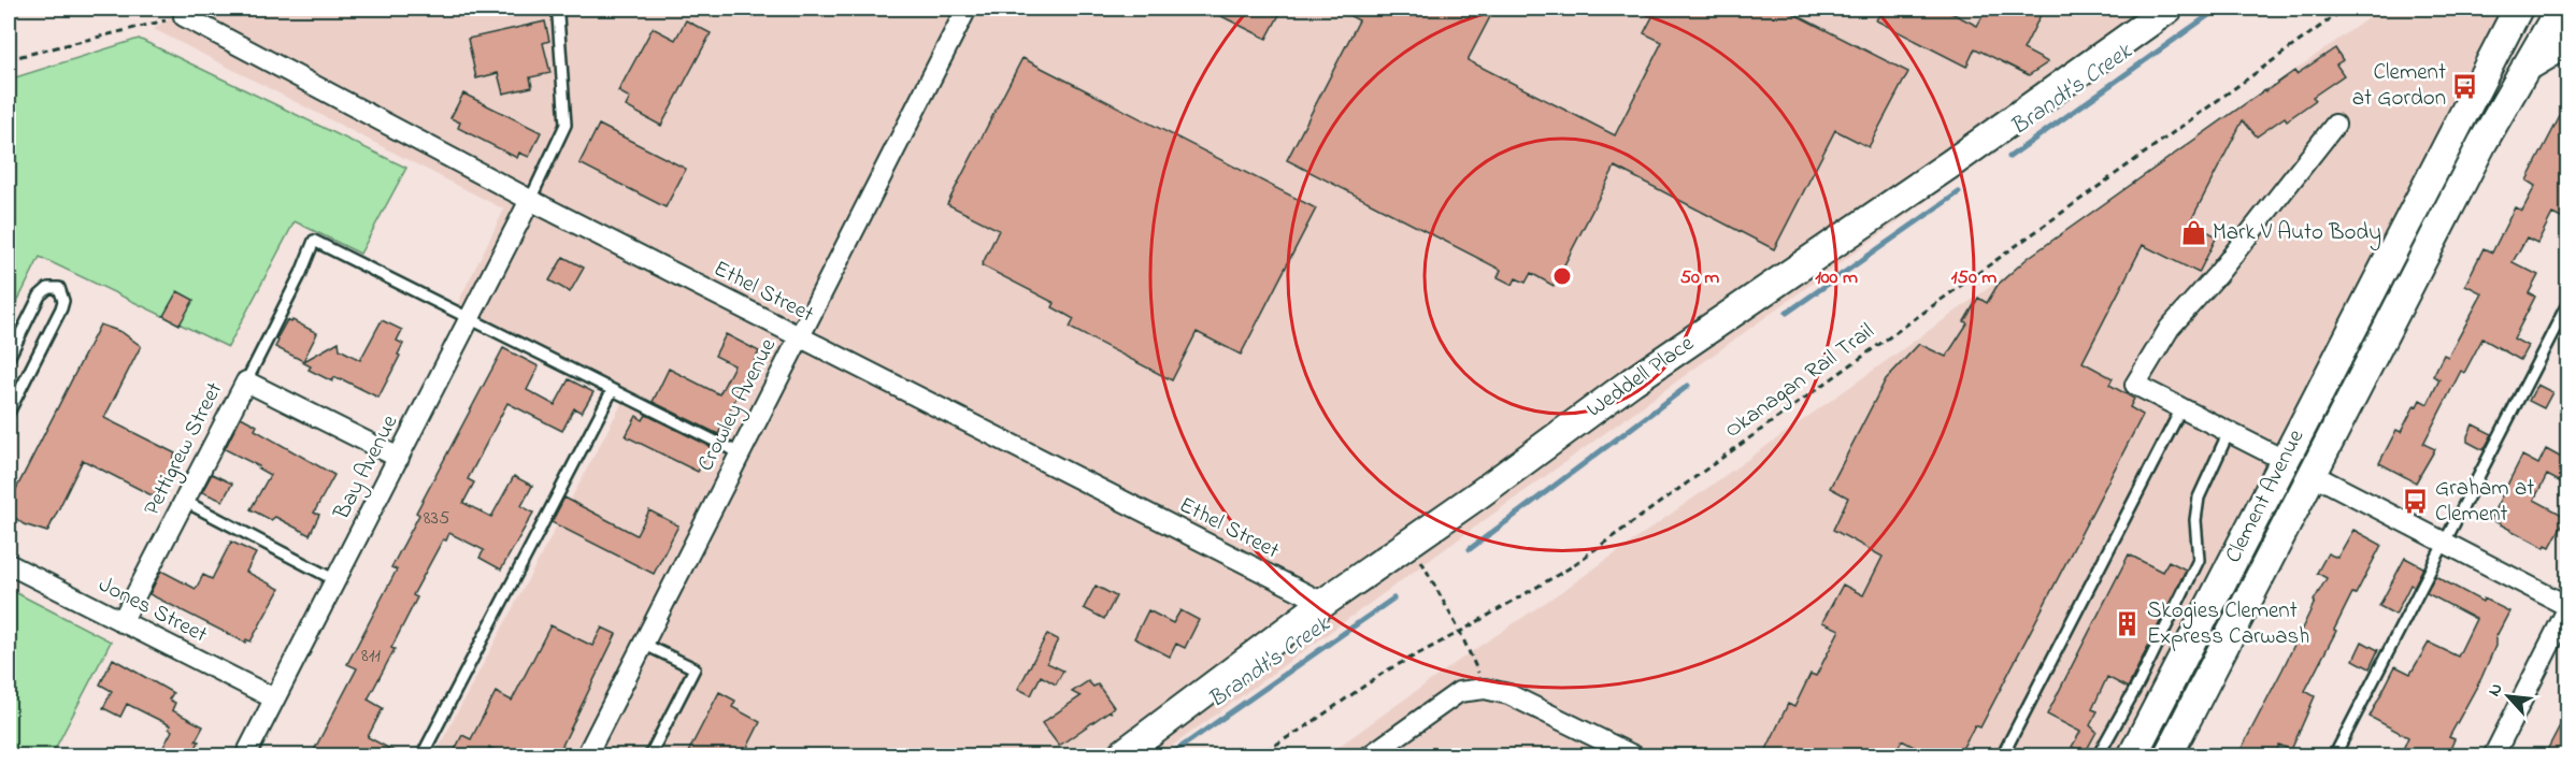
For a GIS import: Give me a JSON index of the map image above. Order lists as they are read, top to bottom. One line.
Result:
{"streets":{"main road":["Weddell Place","Clement Avenue"],"street":["Ethel Street","Crowley Avenue","Pettigrew Street","Bay Avenue","Jones Street"],"path":["Okanagan Rail Trail"]},"crossings":[["Ethel Street","Weddell Place"],["Ethel Street","Crowley Avenue"],["Ethel Street","Bay Avenue"],["Pettigrew Street","Bay Avenue"],["Pettigrew Street","Jones Street"],["Bay Avenue","Jones Street"]],"water":["Brandt's Creek"],"places":{"bus stop":["Clement at Gordon","Graham at Clement"],"shop":["Mark V Auto Body"],"building":["Skogies Clement Express Carwash"]},"house_numbers":["835","811"],"north":"top left","rings":["50 m","100 m","150 m"]}
